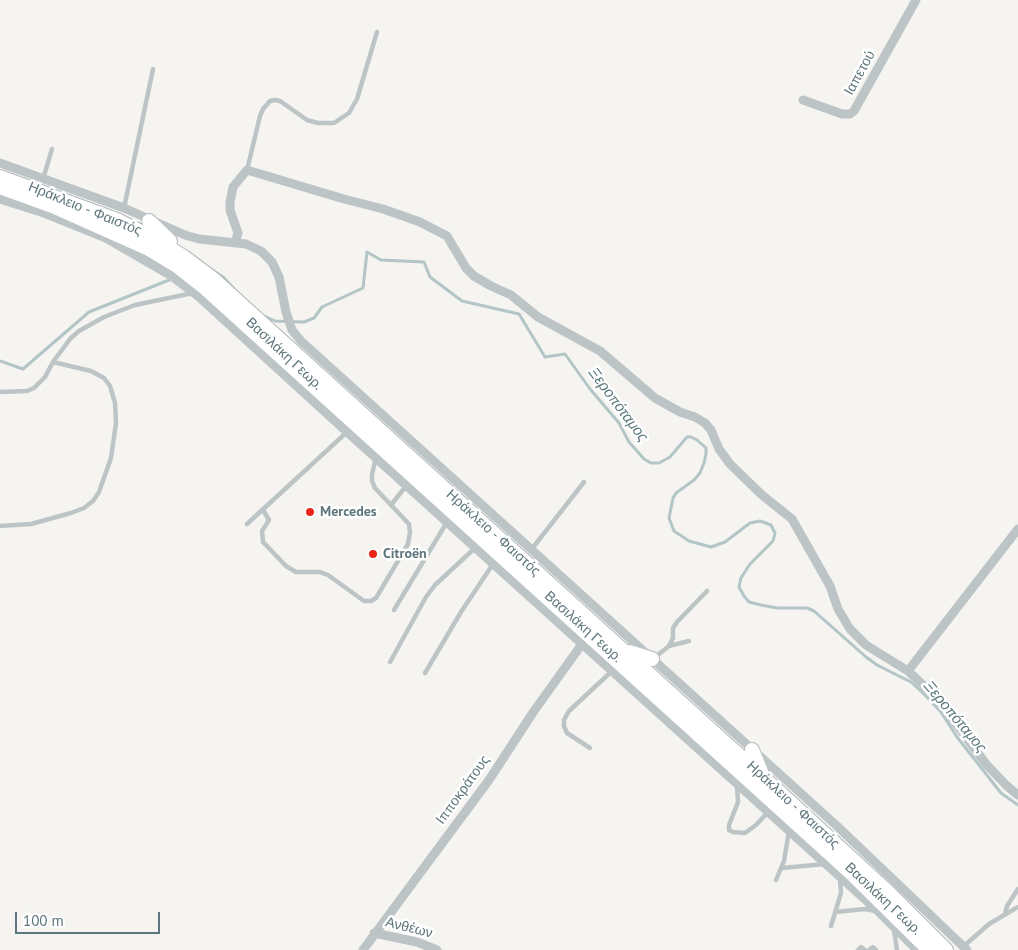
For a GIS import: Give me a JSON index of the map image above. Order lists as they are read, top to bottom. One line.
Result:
{"streets":{"main road":["Ηράκλειο - Φαιστός"],"street":["Ιαπετού","Βασιλάκη Γεωρ.","Ιπποκράτους","Ανθέων"]},"crossings":[["Ηράκλειο - Φαιστός","Βασιλάκη Γεωρ."],["Βασιλάκη Γεωρ.","Ιπποκράτους"],["Ιπποκράτους","Ανθέων"]],"water":["Ξεροπόταμος"],"places":["Mercedes","Citroën"],"scale_bar":"100 m"}
